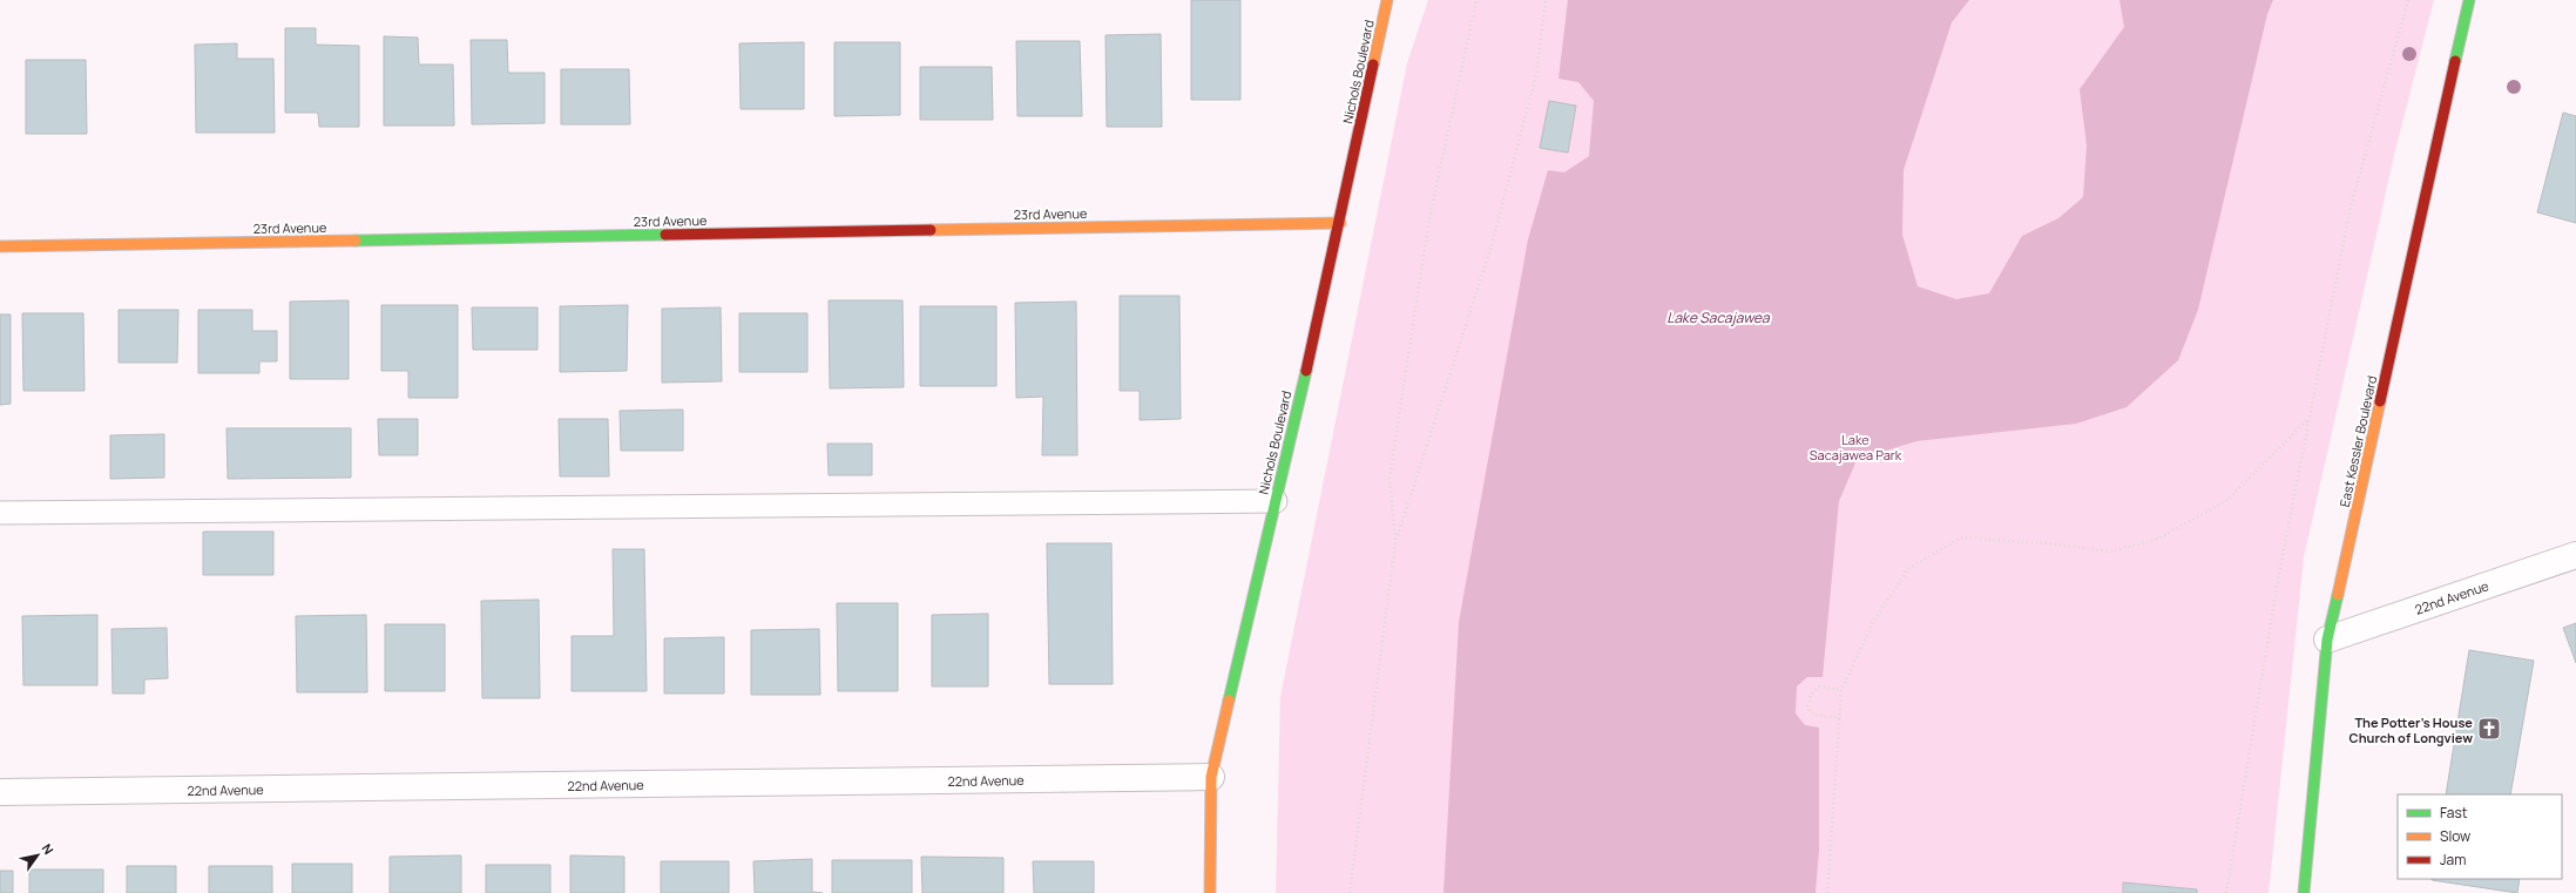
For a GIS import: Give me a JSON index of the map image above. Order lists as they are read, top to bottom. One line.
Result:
{"streets":{"street":["Nichols Boulevard","23rd Avenue","East Kessler Boulevard","22nd Avenue"]},"crossings":[["Nichols Boulevard","23rd Avenue"],["Nichols Boulevard","22nd Avenue"],["East Kessler Boulevard","22nd Avenue"]],"water":["Lake Sacajawea"],"parks":["Lake Sacajawea Park"],"places":{"church":["The Potter's House Church of Longview"]},"legend":["Fast","Slow","Jam"],"north":"top right"}
